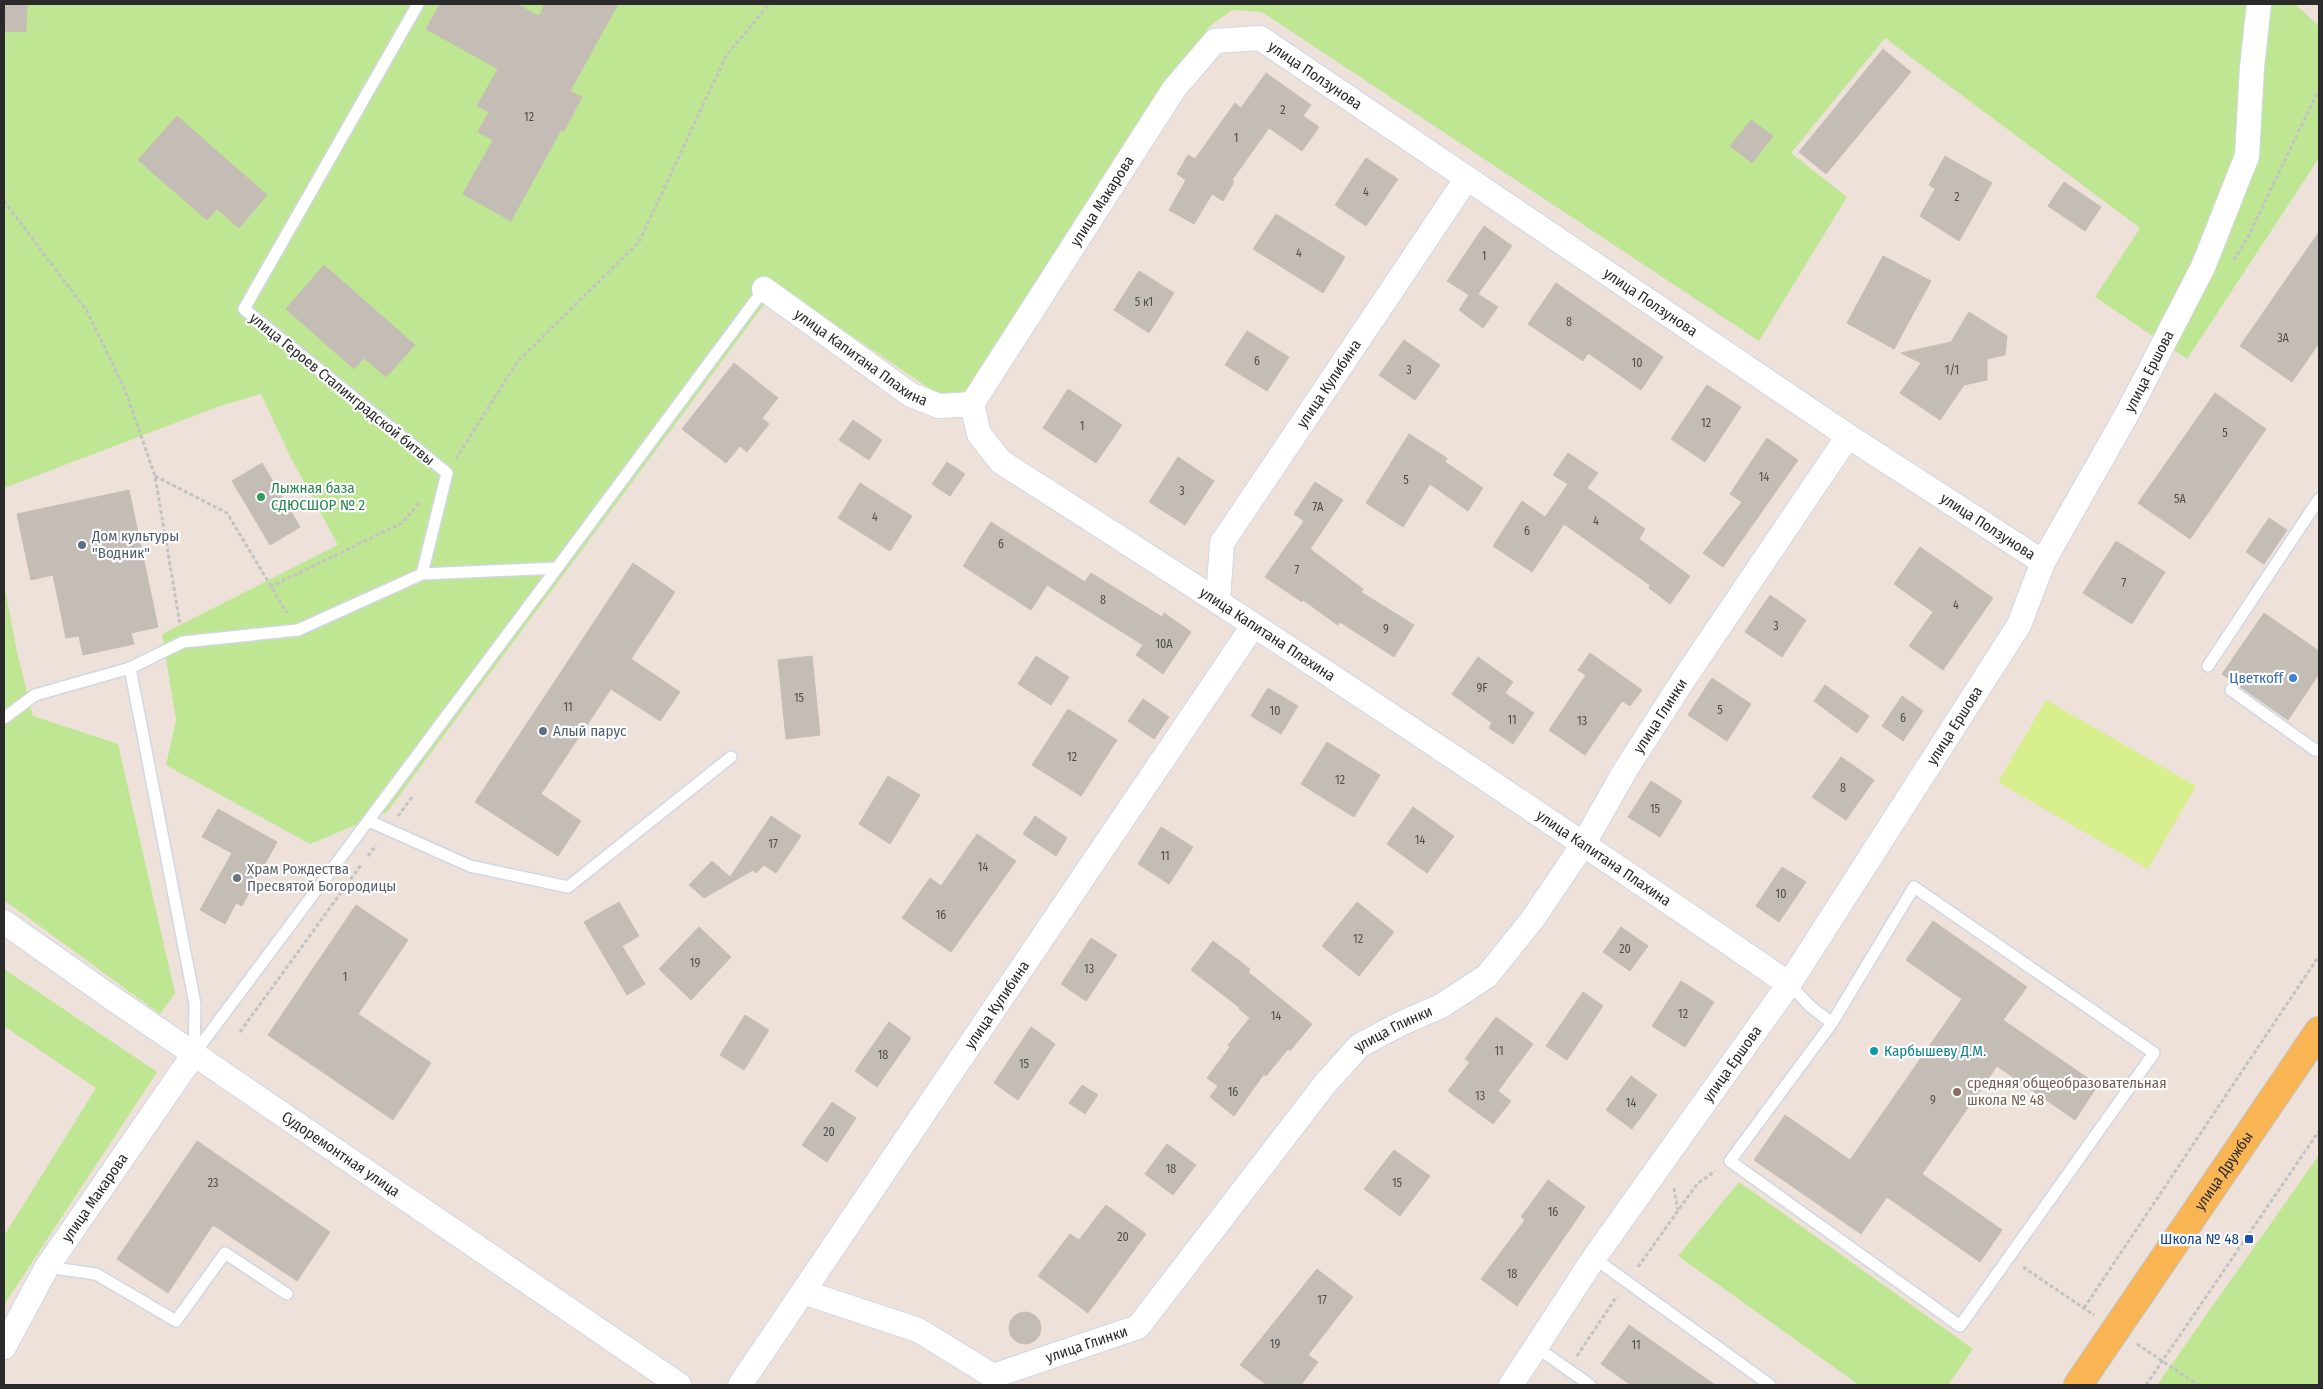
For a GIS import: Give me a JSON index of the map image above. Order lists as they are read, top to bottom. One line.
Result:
{"streets":{"main road":["улица Дружбы"],"street":["улица Ползунова","улица Макарова","улица Капитана Плахина","улица Ершова","улица Кулибина","улица Глинки","Судоремонтная улица"],"lane":["улица Героев Сталинградской битвы"]},"crossings":[["улица Ползунова","улица Макарова"],["улица Ползунова","улица Ершова"],["улица Ползунова","улица Кулибина"],["улица Ползунова","улица Глинки"],["улица Макарова","улица Капитана Плахина"],["улица Макарова","Судоремонтная улица"],["улица Капитана Плахина","улица Ершова"],["улица Капитана Плахина","улица Кулибина"],["улица Капитана Плахина","улица Глинки"],["улица Кулибина","улица Глинки"]],"places":{"other":["Лыжная база СДЮСШОР № 2","Дом культуры \"Водник\"","Цветкоff","Алый парус","Храм Рождества Пресвятой Богородицы","Карбышеву Д.М.","средняя общеобразовательная школа № 48"],"transit":["Школа № 48"]},"house_numbers":["2","12","1","4","2","4","1","5 к1","8","3А","6","10","3","1/1","12","1","5","14","5","3","5А","7А","4","4","6","6","7","7","8","4","3","9","10А","9F","15","11","5","10","6","11","13","12","12","8","15","14","17","11","14","10","16","12","20","19","13","1","12","14","11","18","15","16","13","9","14","20","18","23","15","16","20","18","17","19","11"]}
